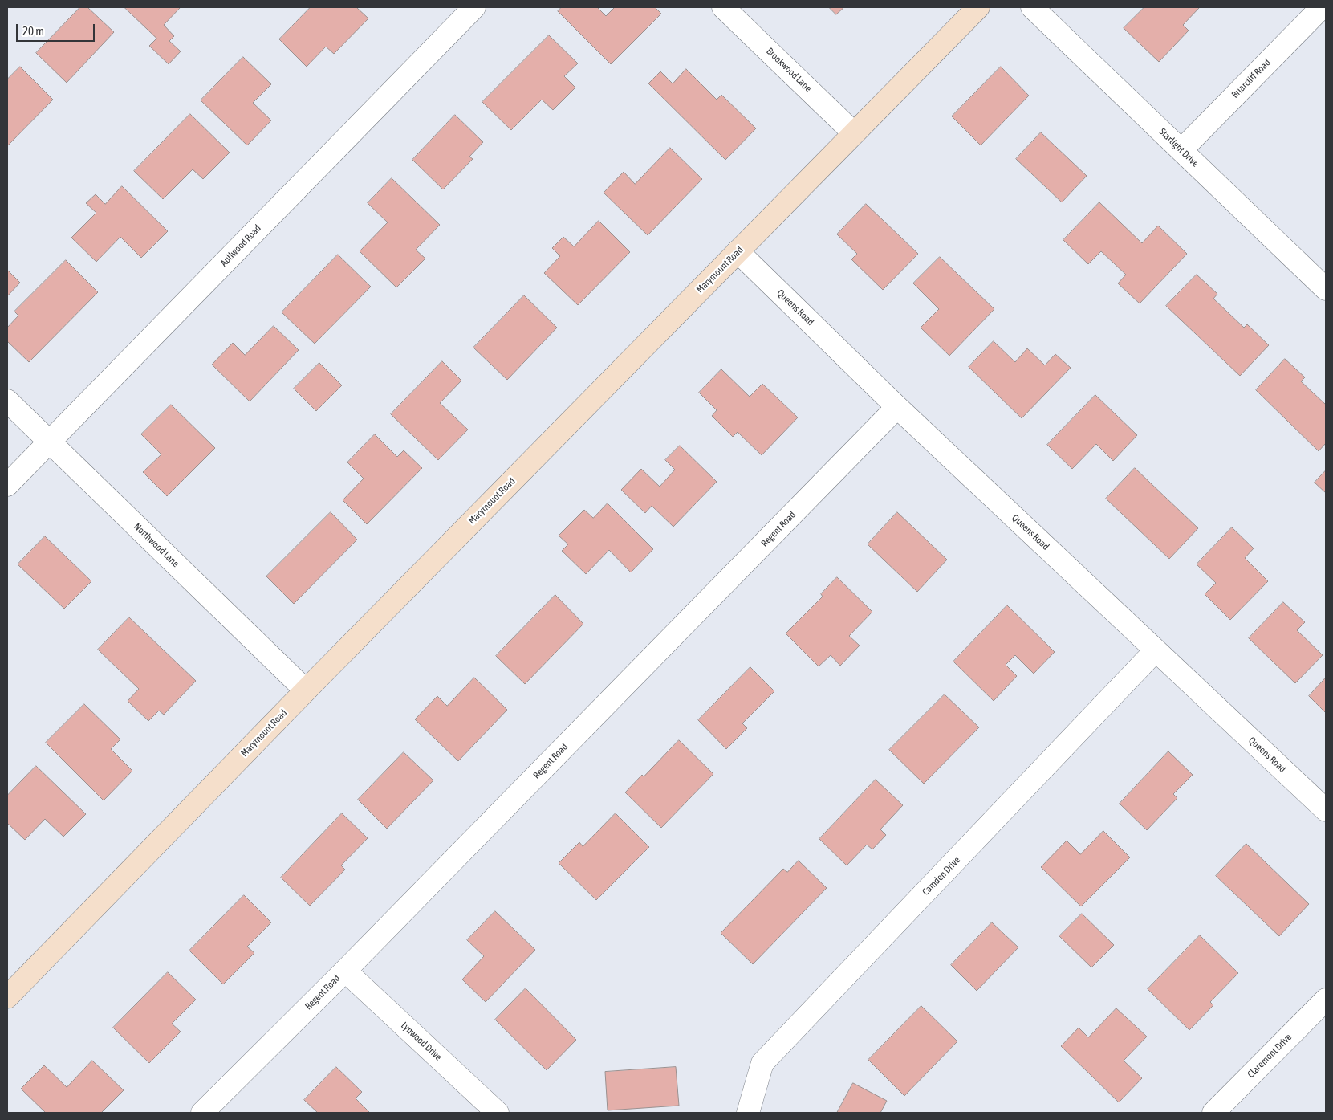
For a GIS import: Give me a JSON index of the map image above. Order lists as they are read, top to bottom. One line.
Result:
{"streets":{"street":["Brookwood Lane","Briarcliff Road","Starlight Drive","Aullwood Road","Marymount Road","Queens Road","Regent Road","Northwood Lane","Camden Drive","Lynwood Drive","Claremont Drive"]},"crossings":[["Brookwood Lane","Marymount Road"],["Briarcliff Road","Starlight Drive"],["Aullwood Road","Northwood Lane"],["Marymount Road","Queens Road"],["Marymount Road","Northwood Lane"],["Queens Road","Regent Road"],["Queens Road","Camden Drive"],["Regent Road","Lynwood Drive"]],"scale_bar":"20 m"}
